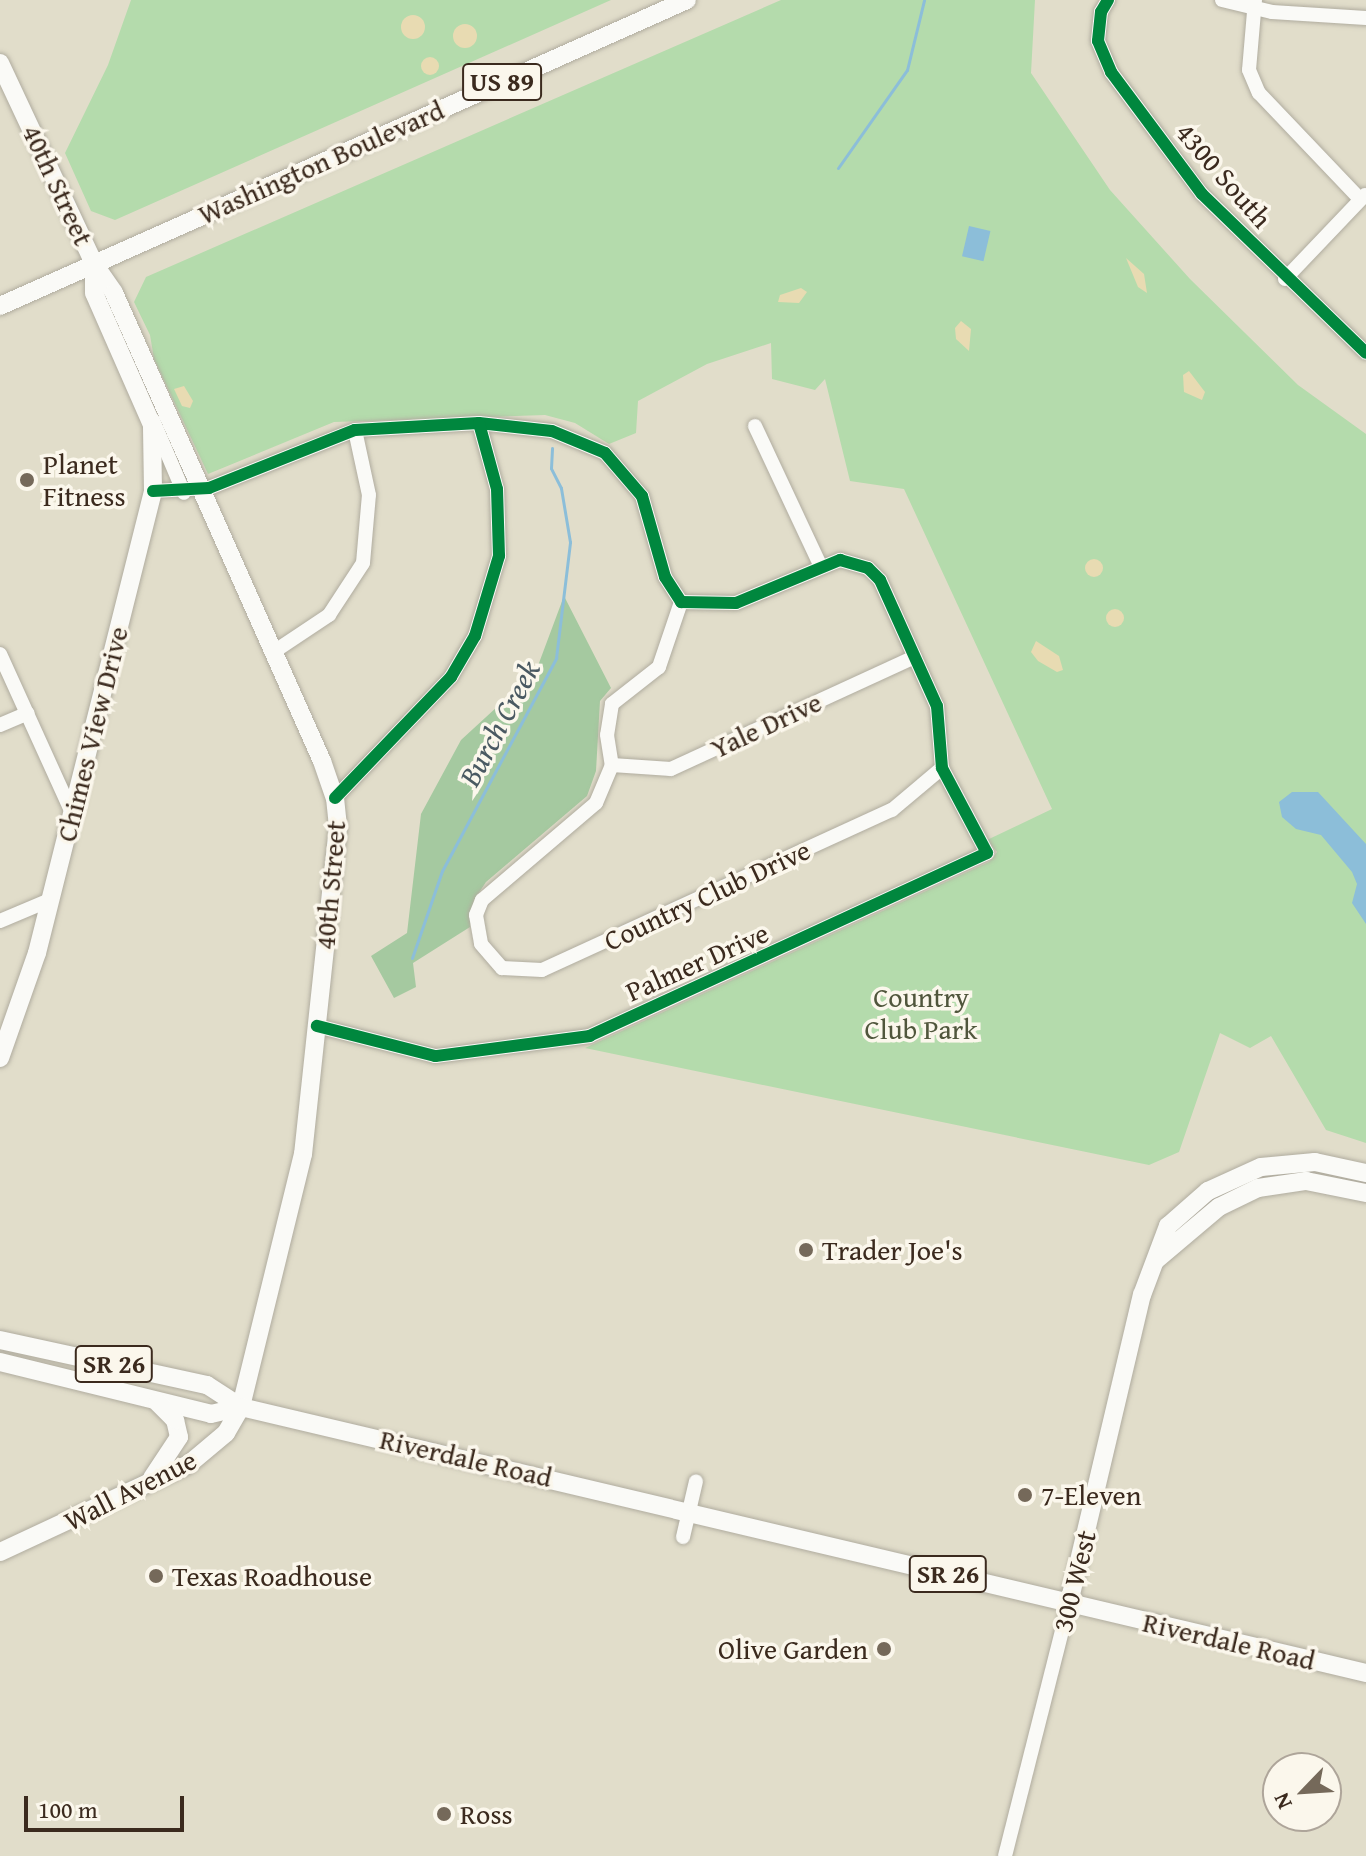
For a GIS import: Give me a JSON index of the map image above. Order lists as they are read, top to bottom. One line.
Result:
{"streets":{"main road":["US 89","Washington Boulevard","40th Street","Chimes View Drive","SR 26","Riverdale Road","Wall Avenue","300 West"],"street":["4300 South","Yale Drive","Country Club Drive","Palmer Drive"]},"crossings":[["Washington Boulevard","40th Street"],["40th Street","Chimes View Drive"],["40th Street","Palmer Drive"],["40th Street","SR 26"],["40th Street","Riverdale Road"],["40th Street","Wall Avenue"],["Yale Drive","Country Club Drive"],["Country Club Drive","Palmer Drive"],["SR 26","Riverdale Road"],["SR 26","Wall Avenue"],["SR 26","300 West"],["Riverdale Road","Wall Avenue"],["Riverdale Road","300 West"]],"water":["Burch Creek"],"parks":["Country Club Park"],"places":["Planet Fitness","Trader Joe's","7-Eleven","Texas Roadhouse","Olive Garden","Ross"],"scale_bar":"100 m","north":"bottom left"}
